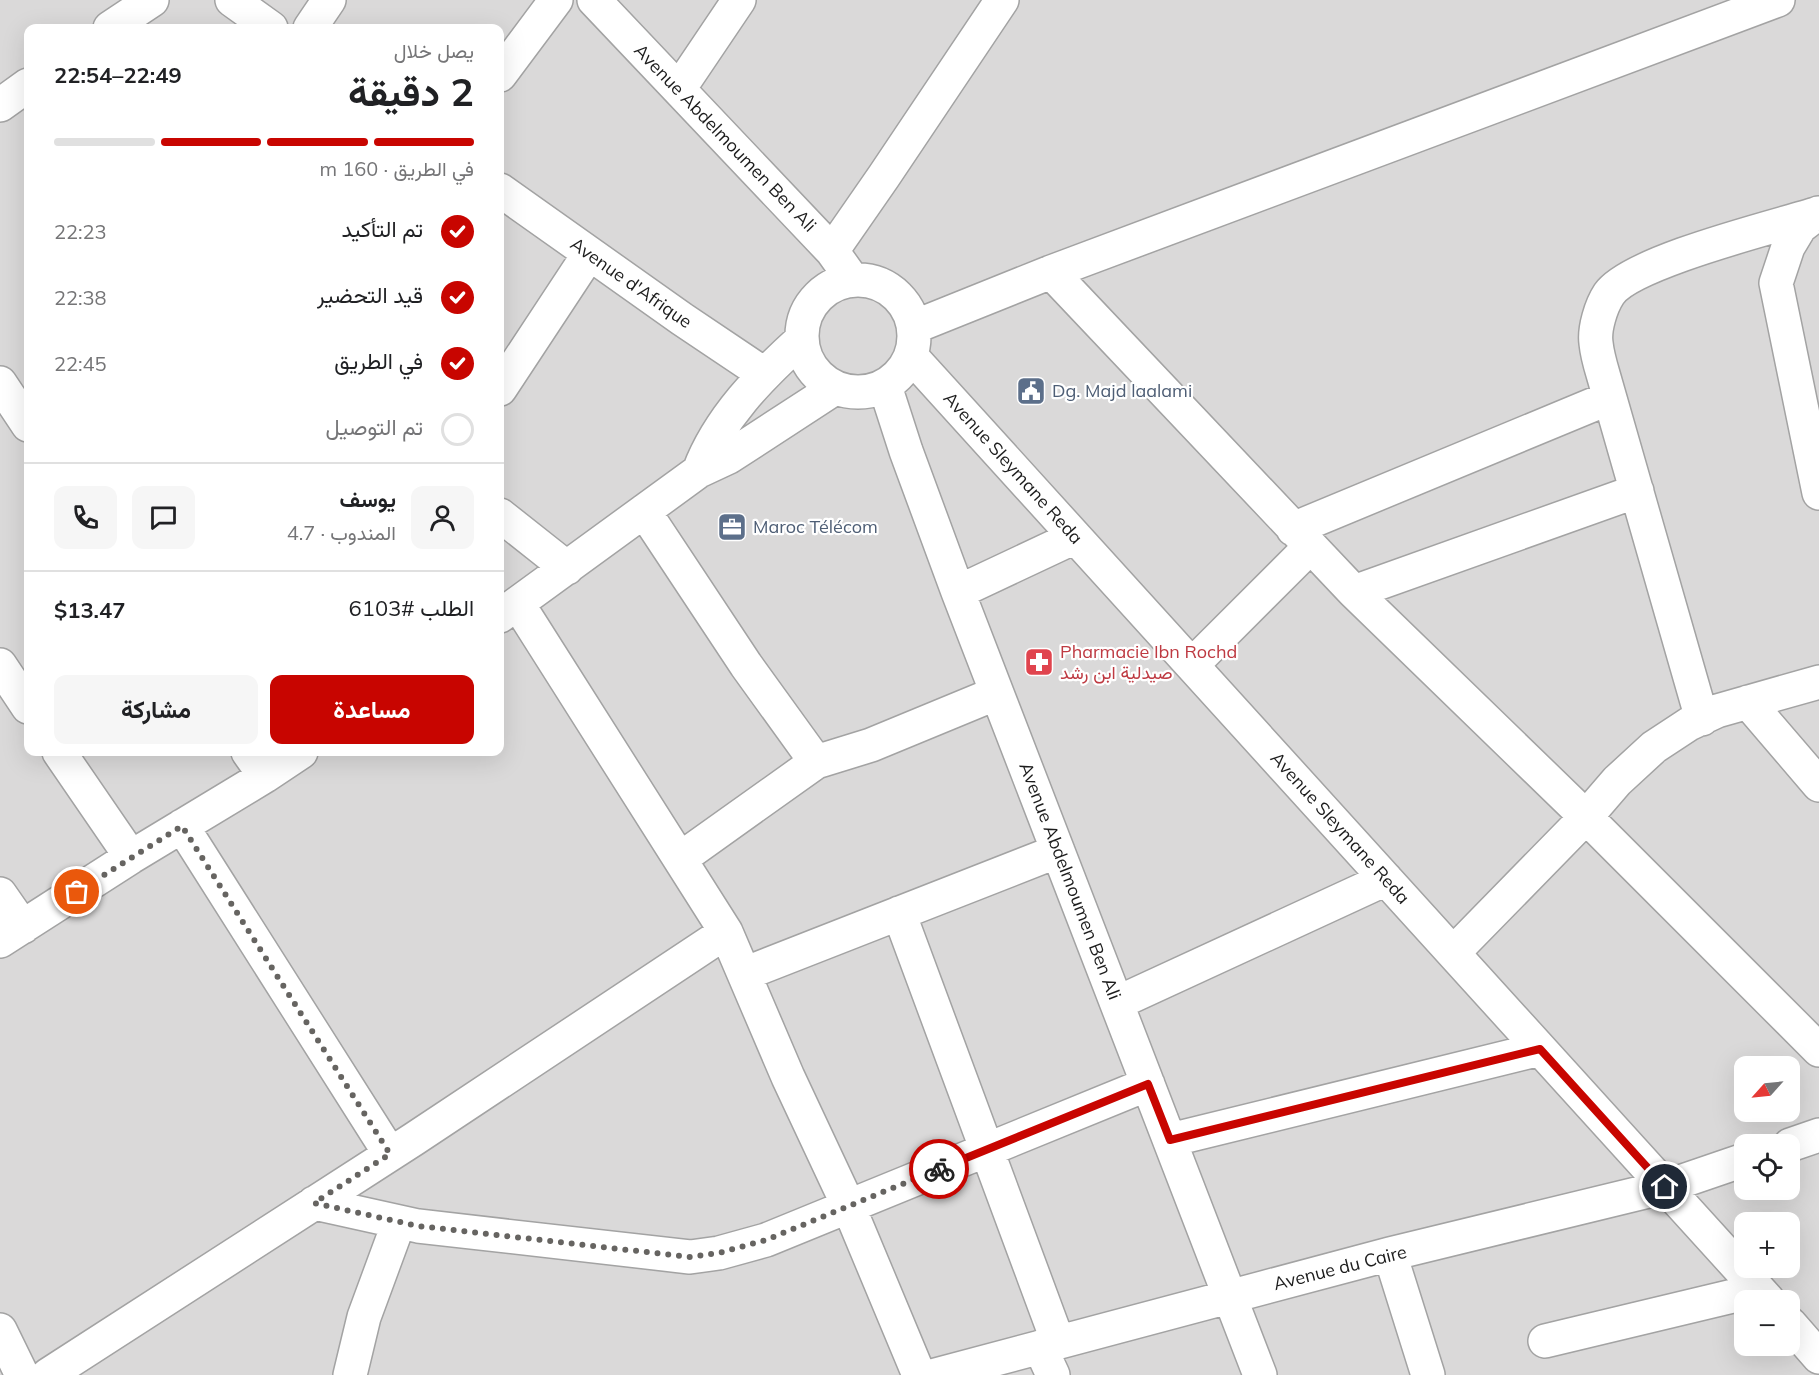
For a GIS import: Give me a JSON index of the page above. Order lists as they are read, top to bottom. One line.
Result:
{"streets":{"street":["Avenue Abdelmoumen Ben Ali","Avenue d'Afrique","Avenue Sleymane Reda","Avenue du Caire"]},"crossings":[["Avenue Abdelmoumen Ben Ali","Avenue Sleymane Reda"],["Avenue Abdelmoumen Ben Ali","Avenue du Caire"],["Avenue Sleymane Reda","Avenue du Caire"]],"places":{"public building":["Dg. Majd laalami"],"office":["Maroc Télécom"],"pharmacy":["Pharmacie Ibn Rochd صيدلية ابن رشد"]},"north":"bottom left","page":{"heading":["2 دقيقة","يصل خلال","22:49–22:54"],"panel":["يوسف","المندوب · 4.7","الطلب #6103","$13.47"],"bar":"في الطريق · 160 m","list":[["تم التأكيد","22:23"],["قيد التحضير","22:38"],["في الطريق","22:45"],"تم التوصيل"],"buttons":["مساعدة","مشاركة"],"map_buttons":["+","−"]}}
